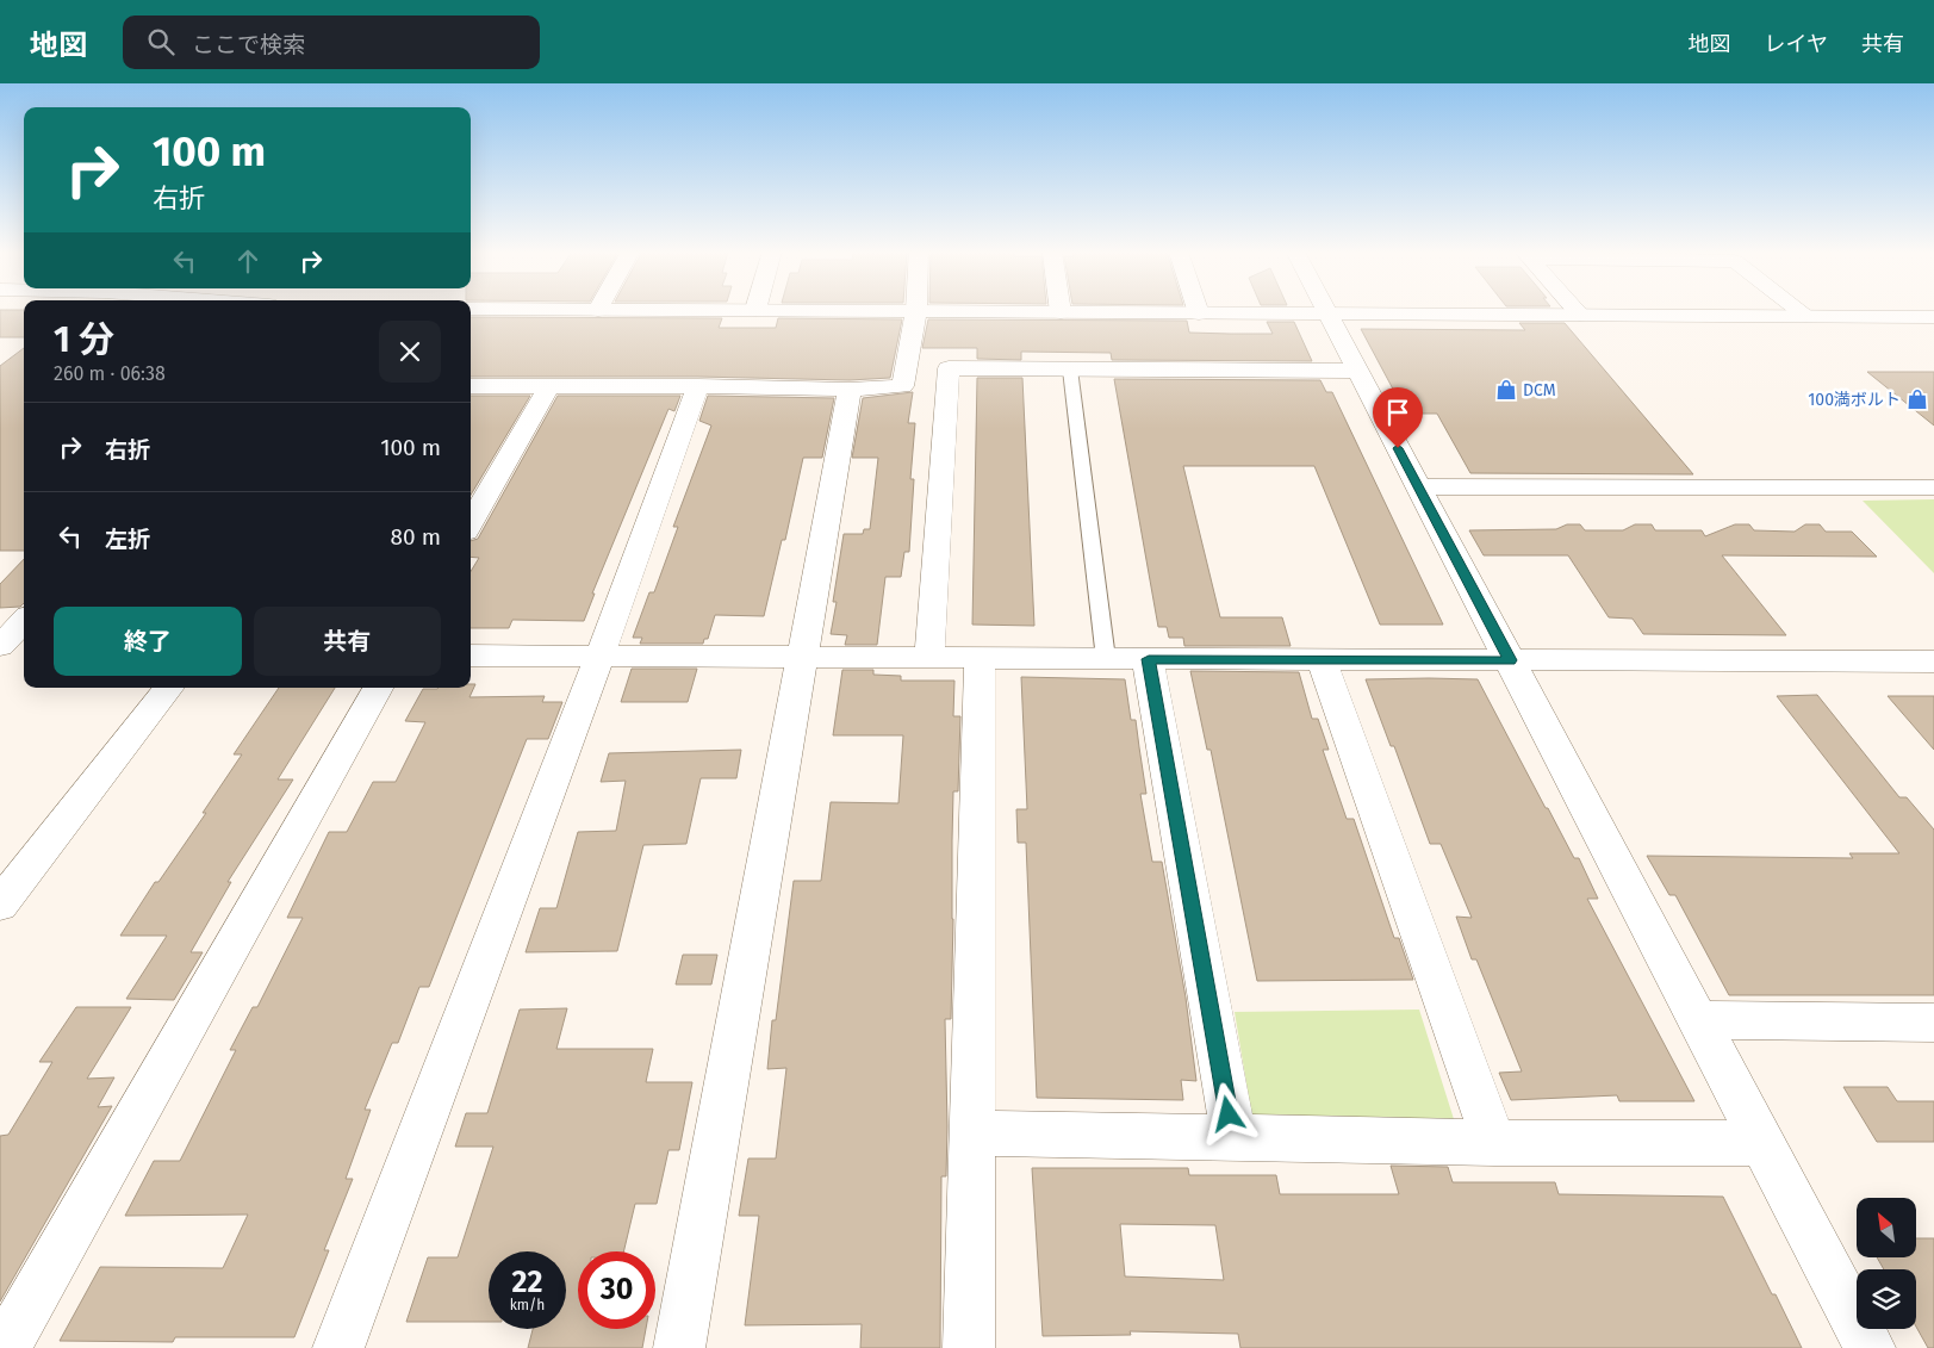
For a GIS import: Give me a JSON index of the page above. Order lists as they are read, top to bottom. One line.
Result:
{"places":{"shop":["DCM","100満ボルト"]},"north":"top left","page":{"header":"地図","search":"ここで検索","nav":["地図","レイヤ","共有"],"turn":["100 m","右折"],"heading":["1 分","260 m · 06:38"],"list":[{"name":"右折","value":"100 m"},{"name":"左折","value":"80 m"}],"buttons":["終了","共有"],"speed":"22 km/h","limit":"30"}}
